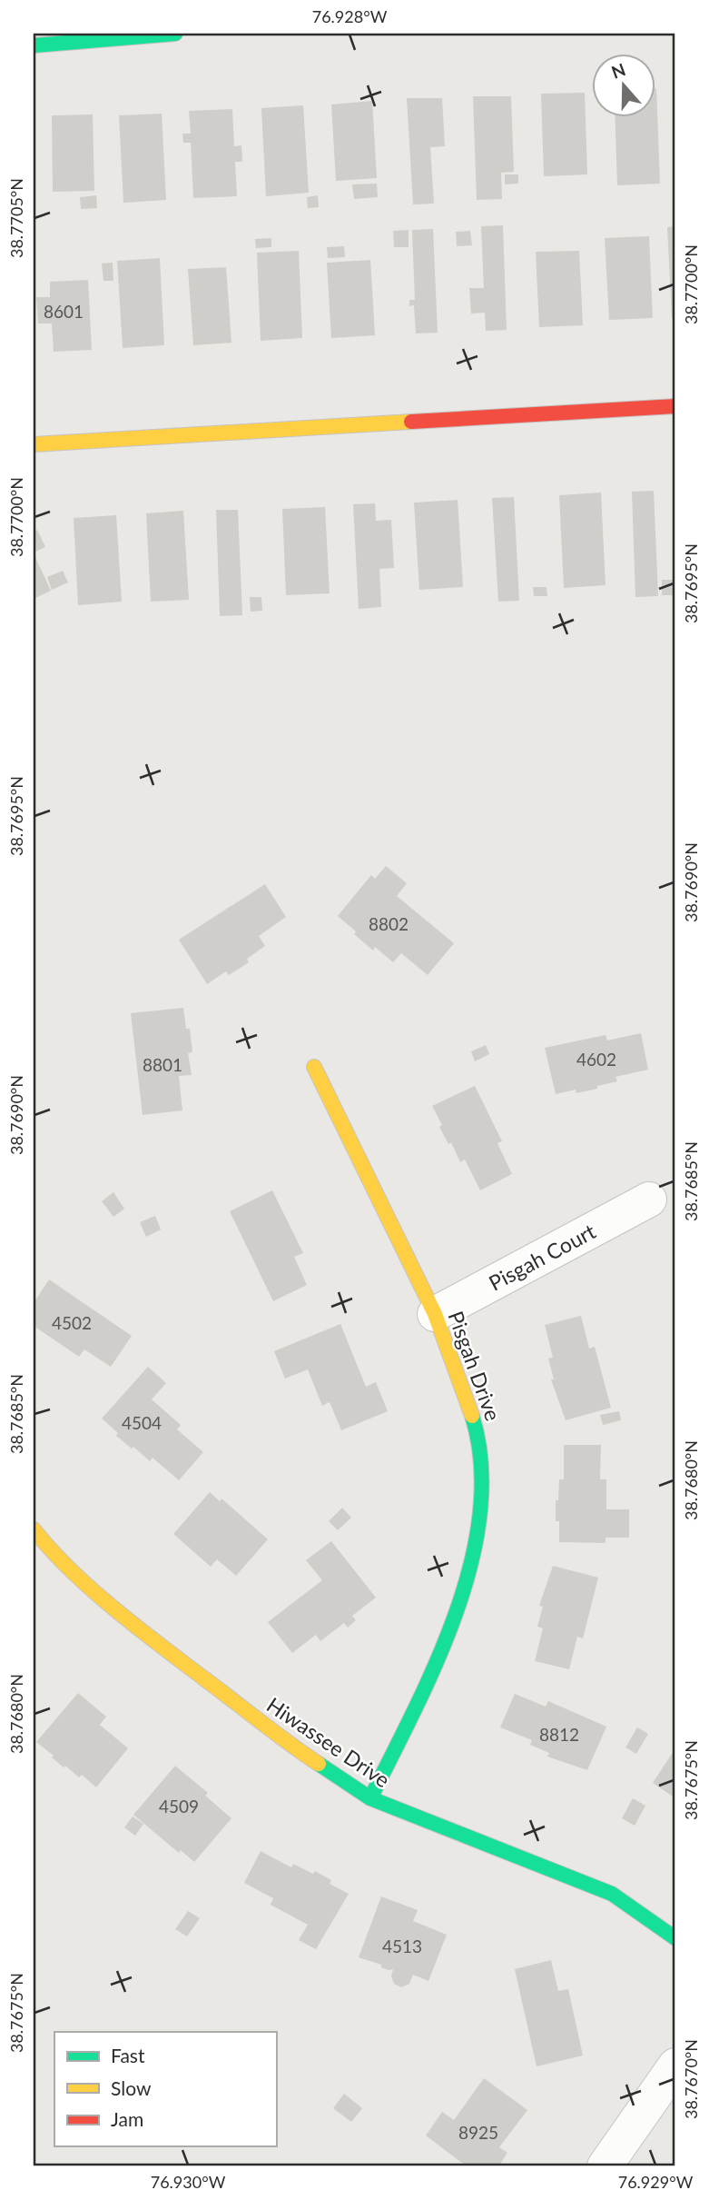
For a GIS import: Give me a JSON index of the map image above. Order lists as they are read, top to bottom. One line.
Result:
{"streets":{"street":["Pisgah Court","Pisgah Drive","Hiwassee Drive"]},"crossings":[["Pisgah Court","Pisgah Drive"],["Pisgah Drive","Hiwassee Drive"]],"house_numbers":["8601","8802","4602","8801","4502","4504","8812","4509","4513","8925"],"legend":["Fast","Slow","Jam"],"north":"top","coordinates":["76.928°W","38.7705°N","38.7700°N","38.7695°N","38.7690°N","38.7685°N","38.7680°N","38.7675°N","38.7670°N","76.930°W","76.929°W"]}
